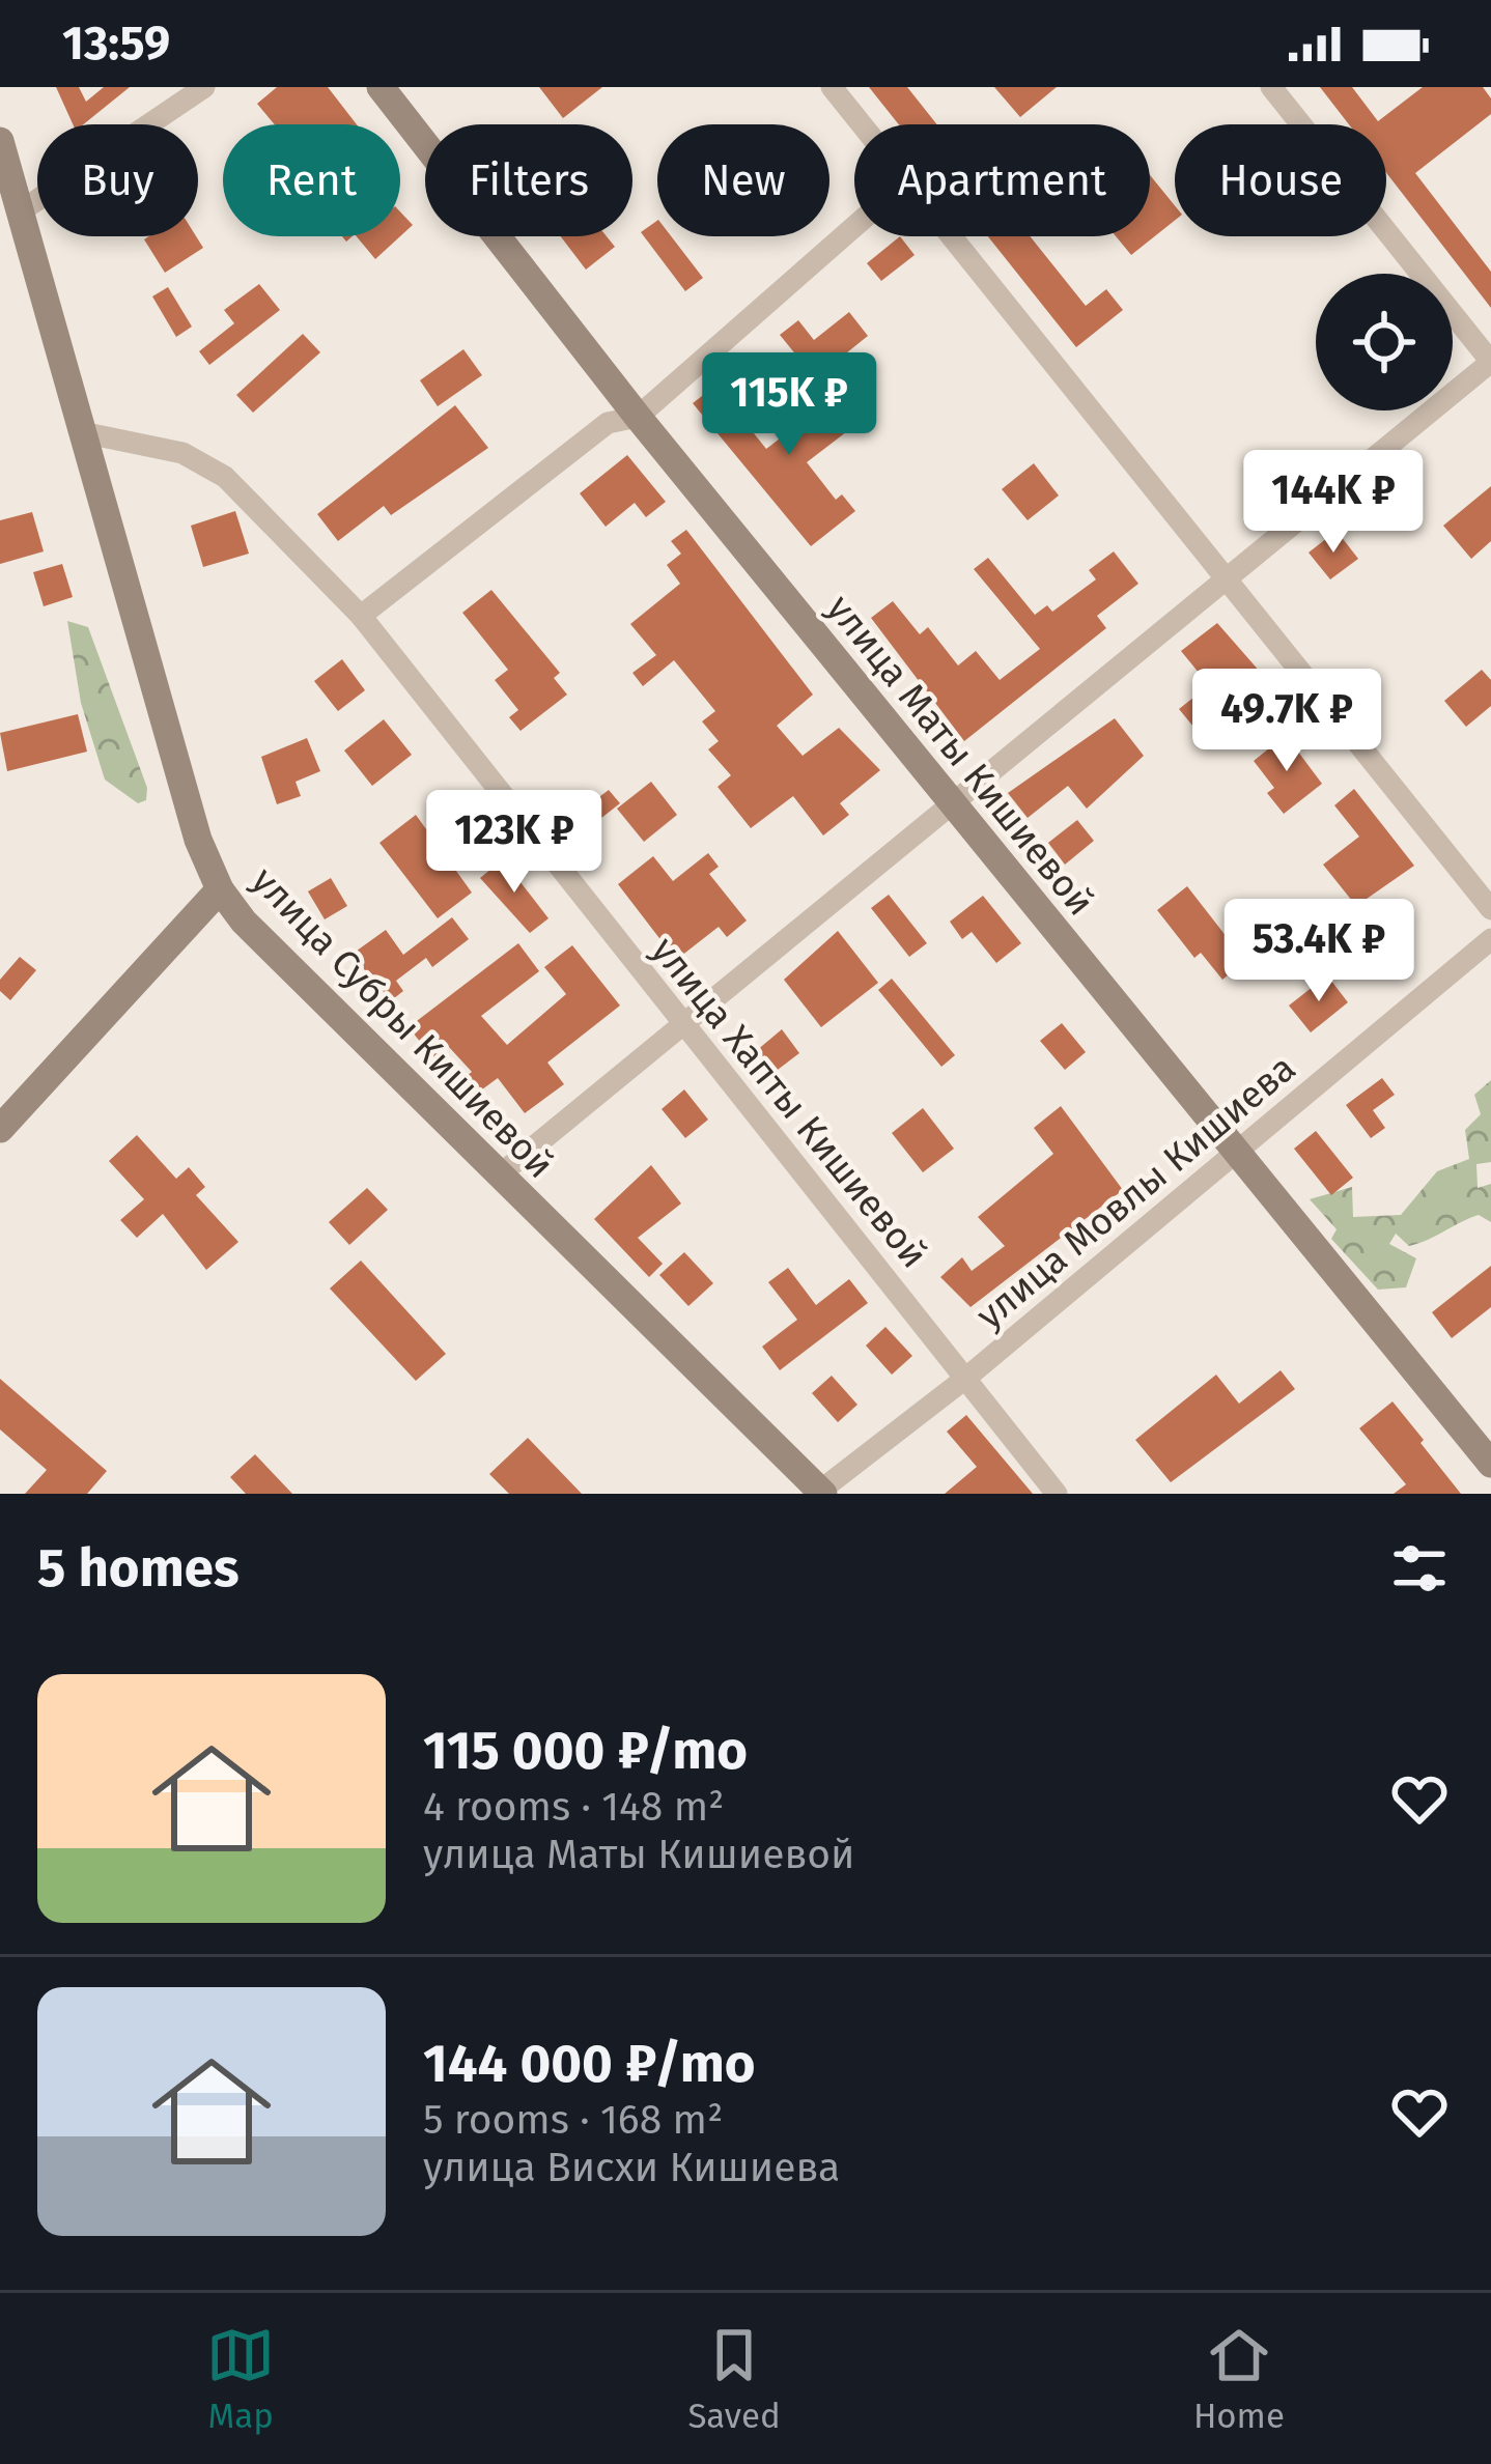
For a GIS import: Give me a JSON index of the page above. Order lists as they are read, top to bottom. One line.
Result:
{"streets":{"street":["улица Маты Кишиевой","улица Субры Кишиевой","улица Хапты Кишиевой","улица Мовлы Кишиева"]},"crossings":[["улица Маты Кишиевой","улица Мовлы Кишиева"],["улица Субры Кишиевой","улица Хапты Кишиевой"],["улица Субры Кишиевой","улица Мовлы Кишиева"],["улица Хапты Кишиевой","улица Мовлы Кишиева"]],"page":{"status":"13:59","chip":["Buy","Rent","Filters","New","Apartment","House"],"price":["115K ₽","144K ₽","49.7K ₽","123K ₽","53.4K ₽"],"heading":"5 homes","list":[{"name":"115 000 ₽/mo","note":"4 rooms · 148 m² · улица Маты Кишиевой"},{"name":"144 000 ₽/mo","note":"5 rooms · 168 m² · улица Висхи Кишиева"}],"tabs":["Map","Saved","Home"]}}
